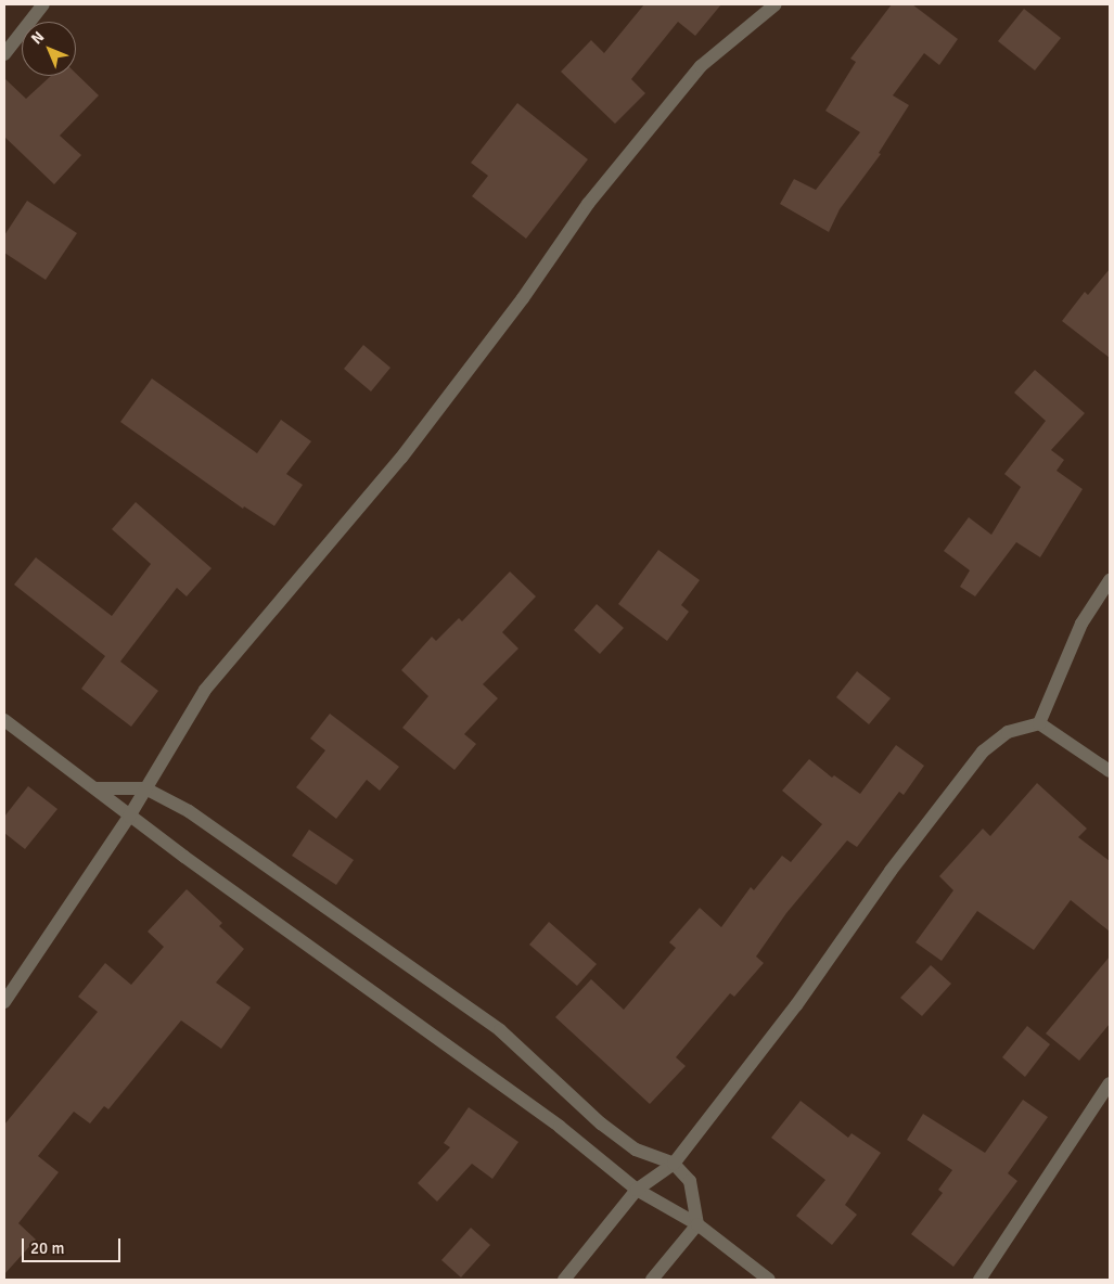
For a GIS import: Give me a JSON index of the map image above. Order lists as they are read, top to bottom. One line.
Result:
{"scale_bar":"20 m","north":"top left"}
